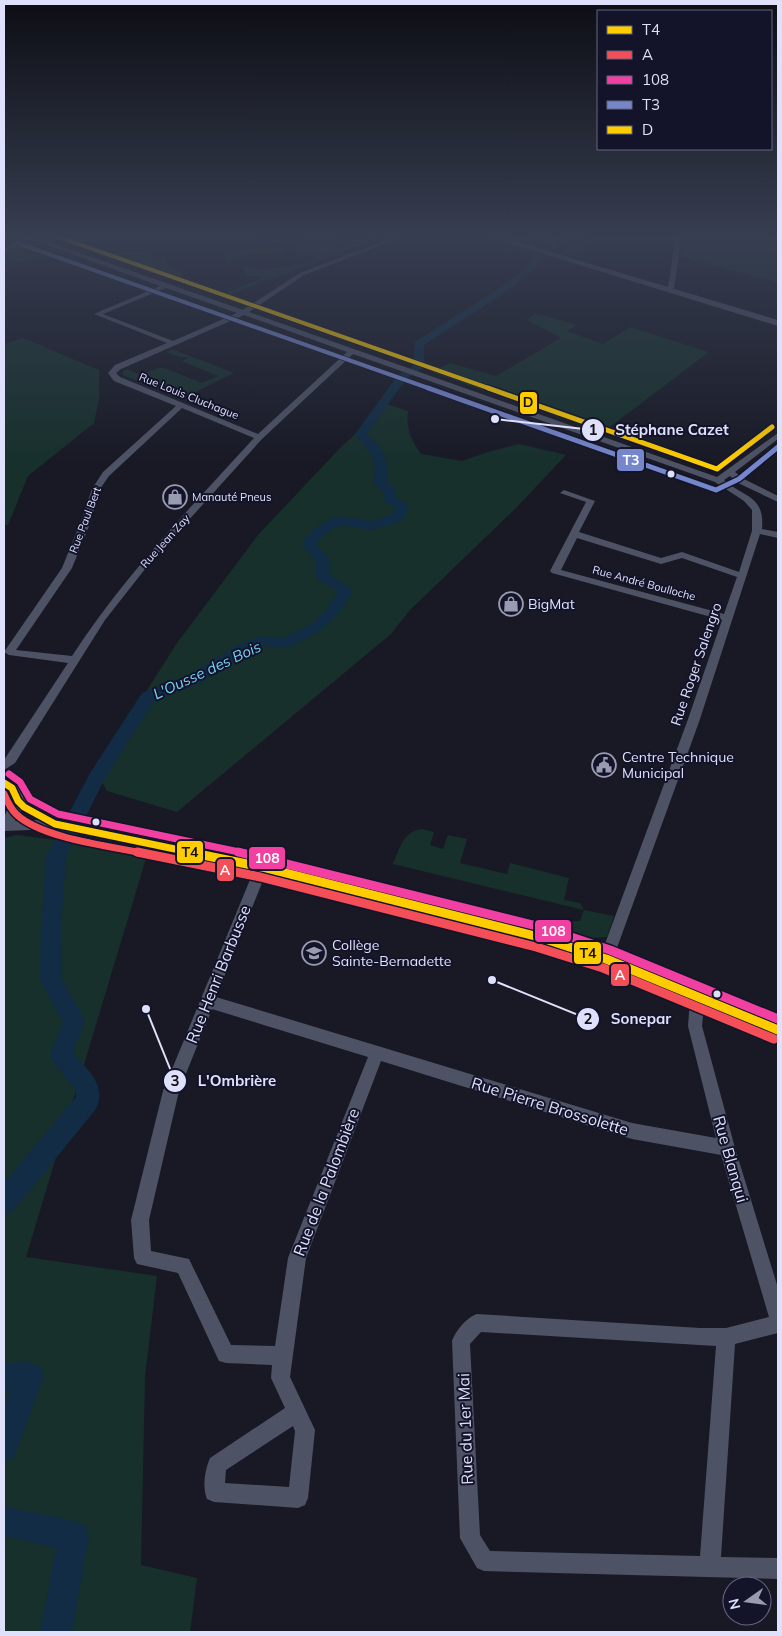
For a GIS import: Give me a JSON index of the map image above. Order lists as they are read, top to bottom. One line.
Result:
{"streets":{"street":["Rue Louis Cluchague","Rue Paul Bert","Rue Jean Zay","Rue André Boulloche","Rue Roger Salengro","Rue Henri Barbusse","Rue Pierre Brossolette","Rue Blanqui","Rue de la Palombière","Rue du 1er Mai"]},"crossings":[["Rue Louis Cluchague","Rue Paul Bert"],["Rue Louis Cluchague","Rue Jean Zay"],["Rue Paul Bert","Rue Jean Zay"],["Rue Jean Zay","Rue Roger Salengro"],["Rue André Boulloche","Rue Roger Salengro"],["Rue Henri Barbusse","Rue Pierre Brossolette"],["Rue Henri Barbusse","Rue de la Palombière"],["Rue Pierre Brossolette","Rue Blanqui"],["Rue Pierre Brossolette","Rue de la Palombière"]],"water":["L'Ousse des Bois"],"places":{"other":["Stéphane Cazet","Sonepar","L'Ombrière"],"shop":["Manauté Pneus","BigMat"],"public building":["Centre Technique Municipal"],"school or university":["Collège Sainte-Bernadette"]},"lines":["transit line T3","transit line D","transit line 108","transit line T4","transit line A"],"legend":["T4","A","108","T3","D"],"north":"left"}
